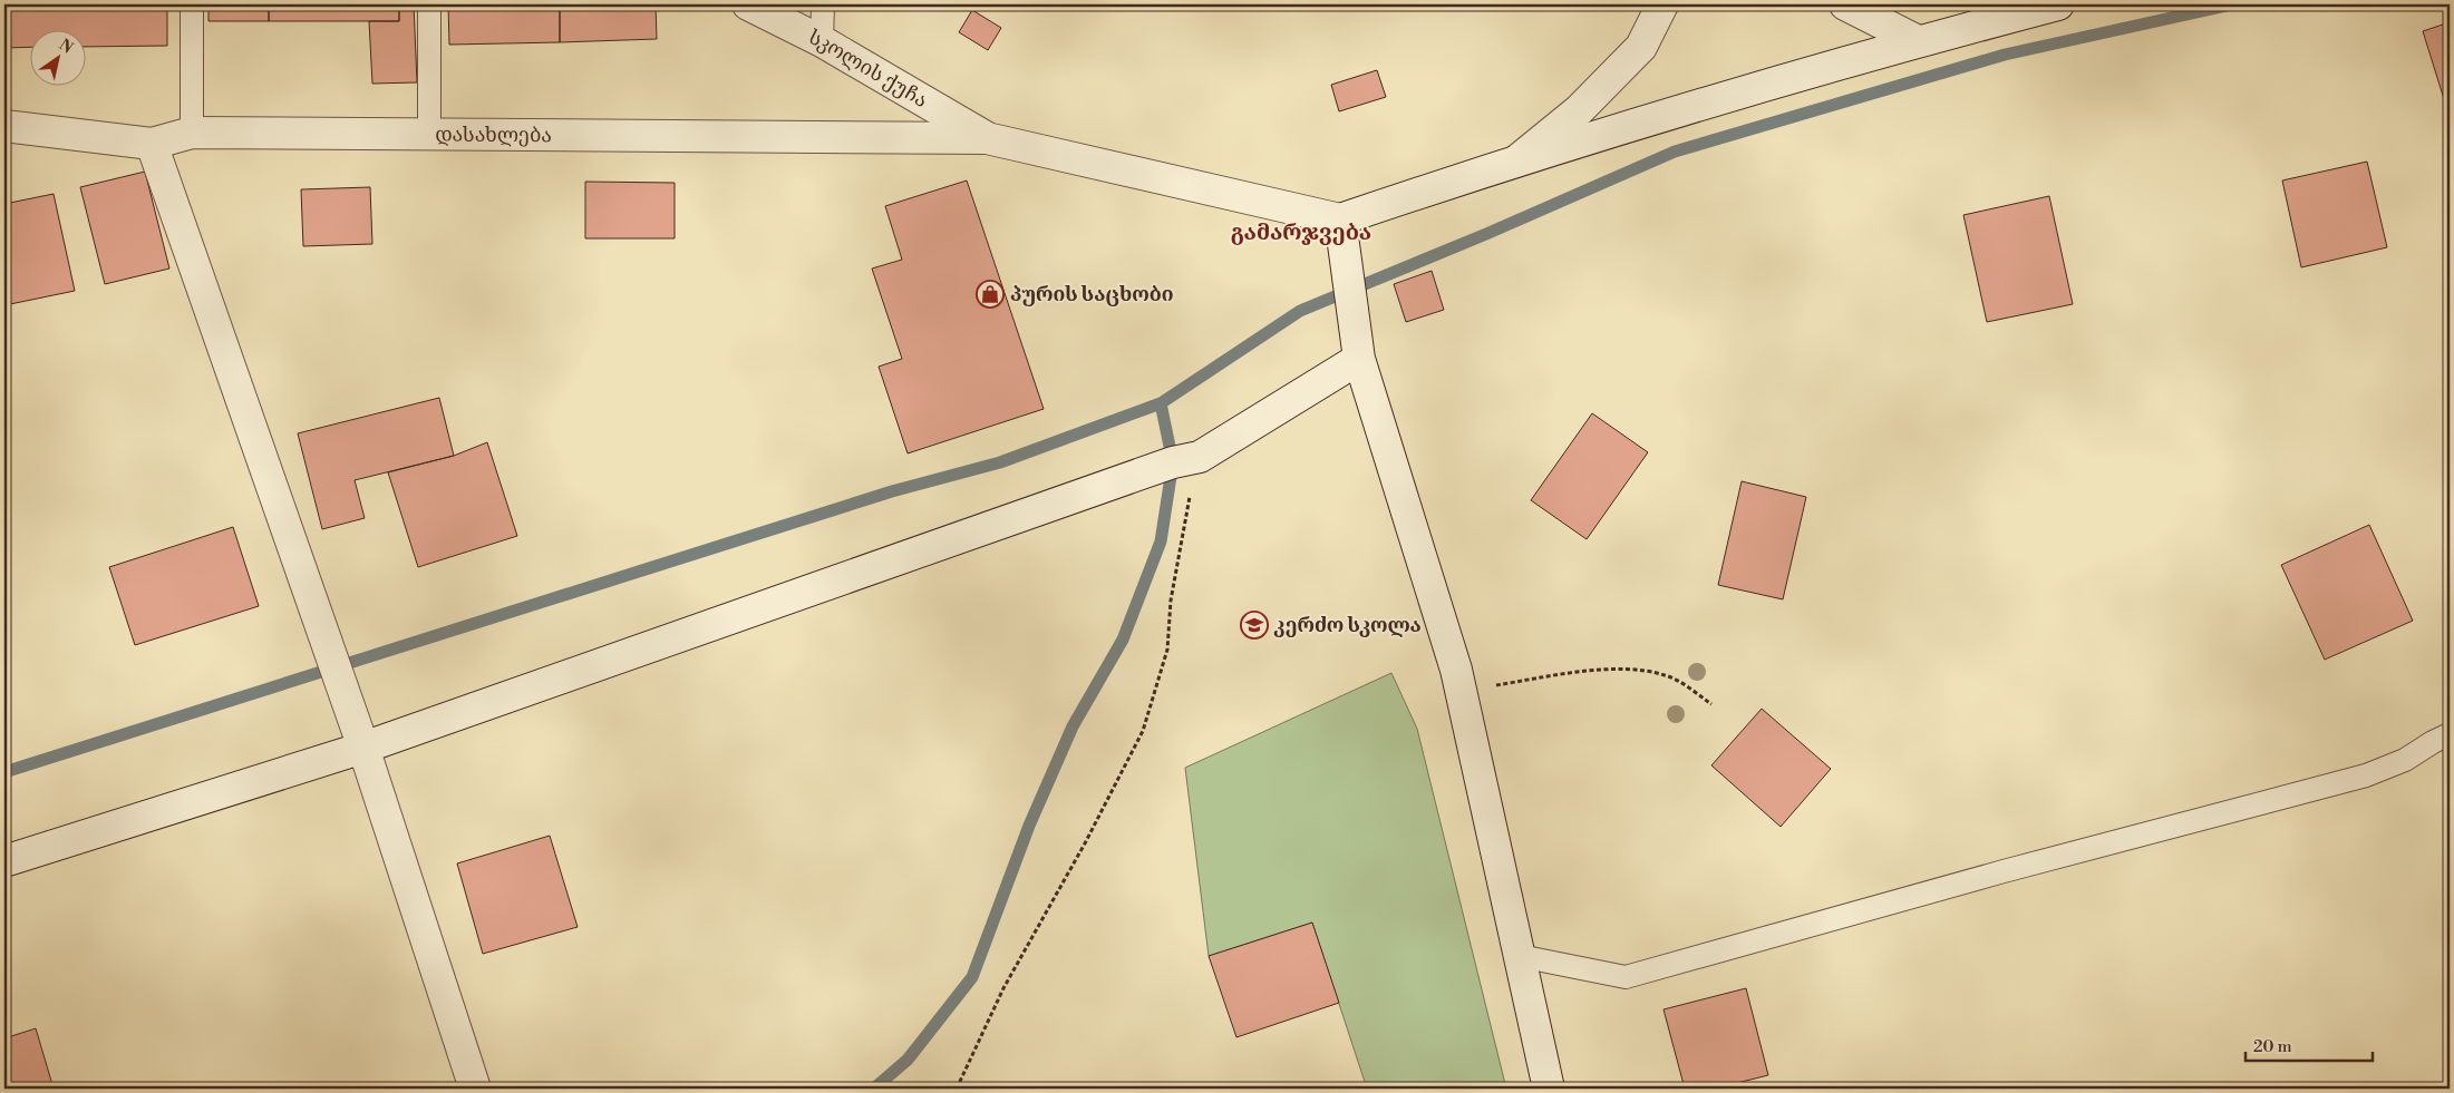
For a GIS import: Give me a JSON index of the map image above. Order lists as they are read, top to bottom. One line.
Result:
{"streets":{"street":["სკოლის ქუჩა","დასახლება"]},"crossings":[["სკოლის ქუჩა","დასახლება"]],"districts":["გამარჯვება"],"places":{"shop":["პურის საცხობი"],"school or university":["კერძო სკოლა"]},"scale_bar":"20 m","north":"top right"}
